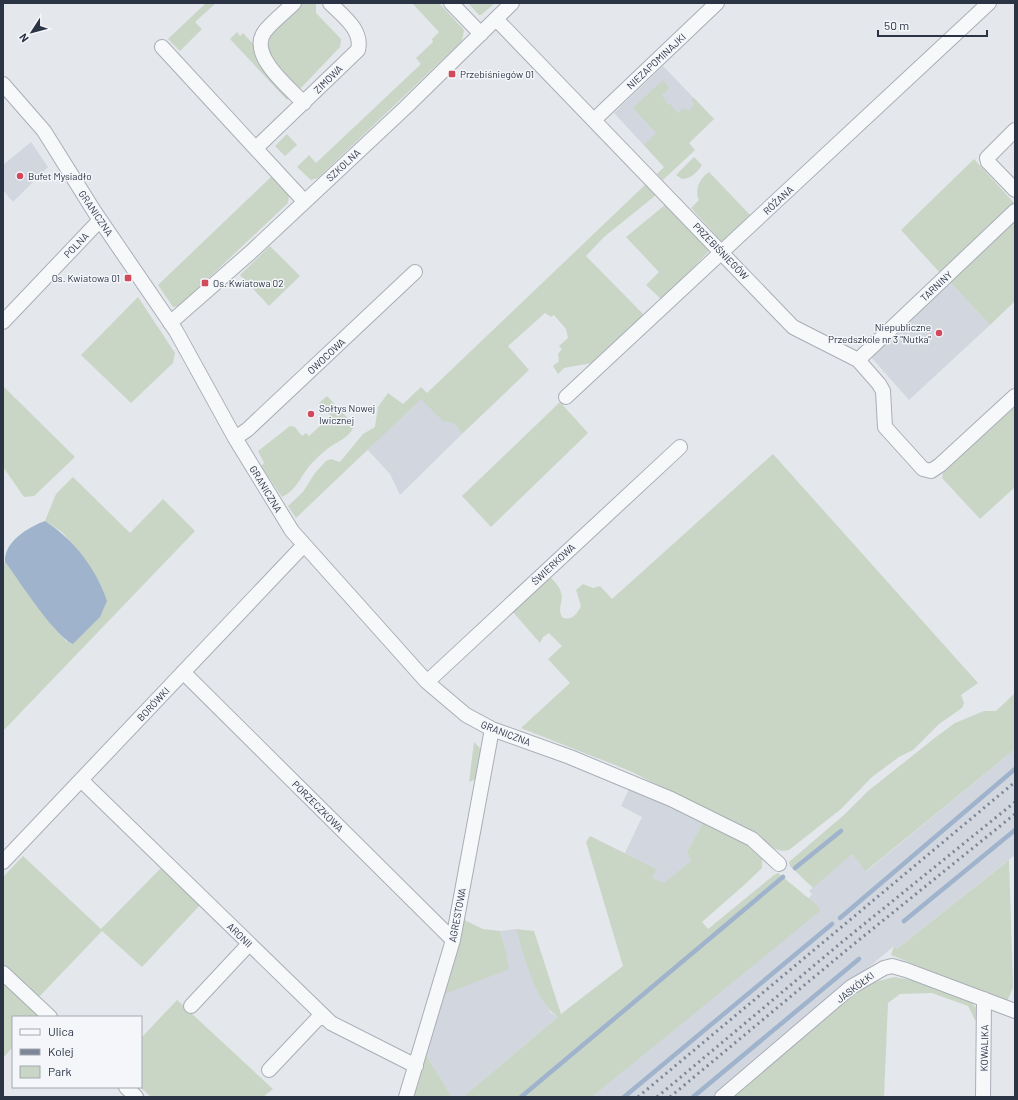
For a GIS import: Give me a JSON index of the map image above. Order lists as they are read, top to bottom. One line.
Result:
{"streets":{"street":["NIEZAPOMINAJKI","ZIMOWA","SZKOLNA","RÓŻANA","GRANICZNA","POLNA","PRZEBIŚNIEGÓW","TARNINY","OWOCOWA","ŚWIERKOWA","BORÓWKI","PORZECZKOWA","AGRESTOWA","ARONII","JASKÓŁKI","KOWALIKA"]},"crossings":[["NIEZAPOMINAJKI","PRZEBIŚNIEGÓW"],["SZKOLNA","GRANICZNA"],["SZKOLNA","PRZEBIŚNIEGÓW"],["RÓŻANA","PRZEBIŚNIEGÓW"],["GRANICZNA","POLNA"],["GRANICZNA","OWOCOWA"],["GRANICZNA","ŚWIERKOWA"],["GRANICZNA","BORÓWKI"],["GRANICZNA","AGRESTOWA"],["PRZEBIŚNIEGÓW","TARNINY"],["BORÓWKI","PORZECZKOWA"],["BORÓWKI","ARONII"],["PORZECZKOWA","AGRESTOWA"],["AGRESTOWA","ARONII"],["JASKÓŁKI","KOWALIKA"]],"places":{"transit":["Przebiśniegów 01","Os. Kwiatowa 01","Os. Kwiatowa 02"],"other":["Bufet Mysiadło","Niepubliczne Przedszkole nr 3 \"Nutka\"","Sołtys Nowej Iwicznej"]},"legend":["Ulica","Kolej","Park"],"scale_bar":"50 m","north":"bottom left"}
